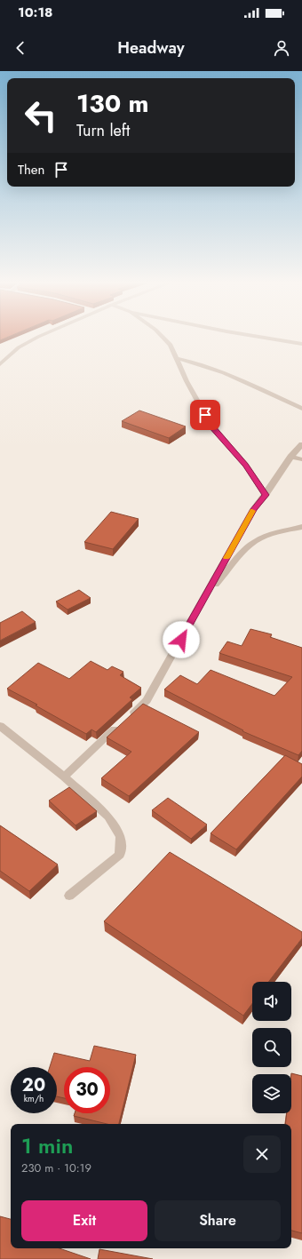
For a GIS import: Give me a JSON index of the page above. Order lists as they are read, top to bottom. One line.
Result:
{"page":{"status":"10:18","header":"Headway","turn":["130 m","Turn left"],"then":"Then","speed":"20 km/h","limit":"30","heading":["1 min","230 m · 10:19"],"buttons":["Exit","Share"]}}
